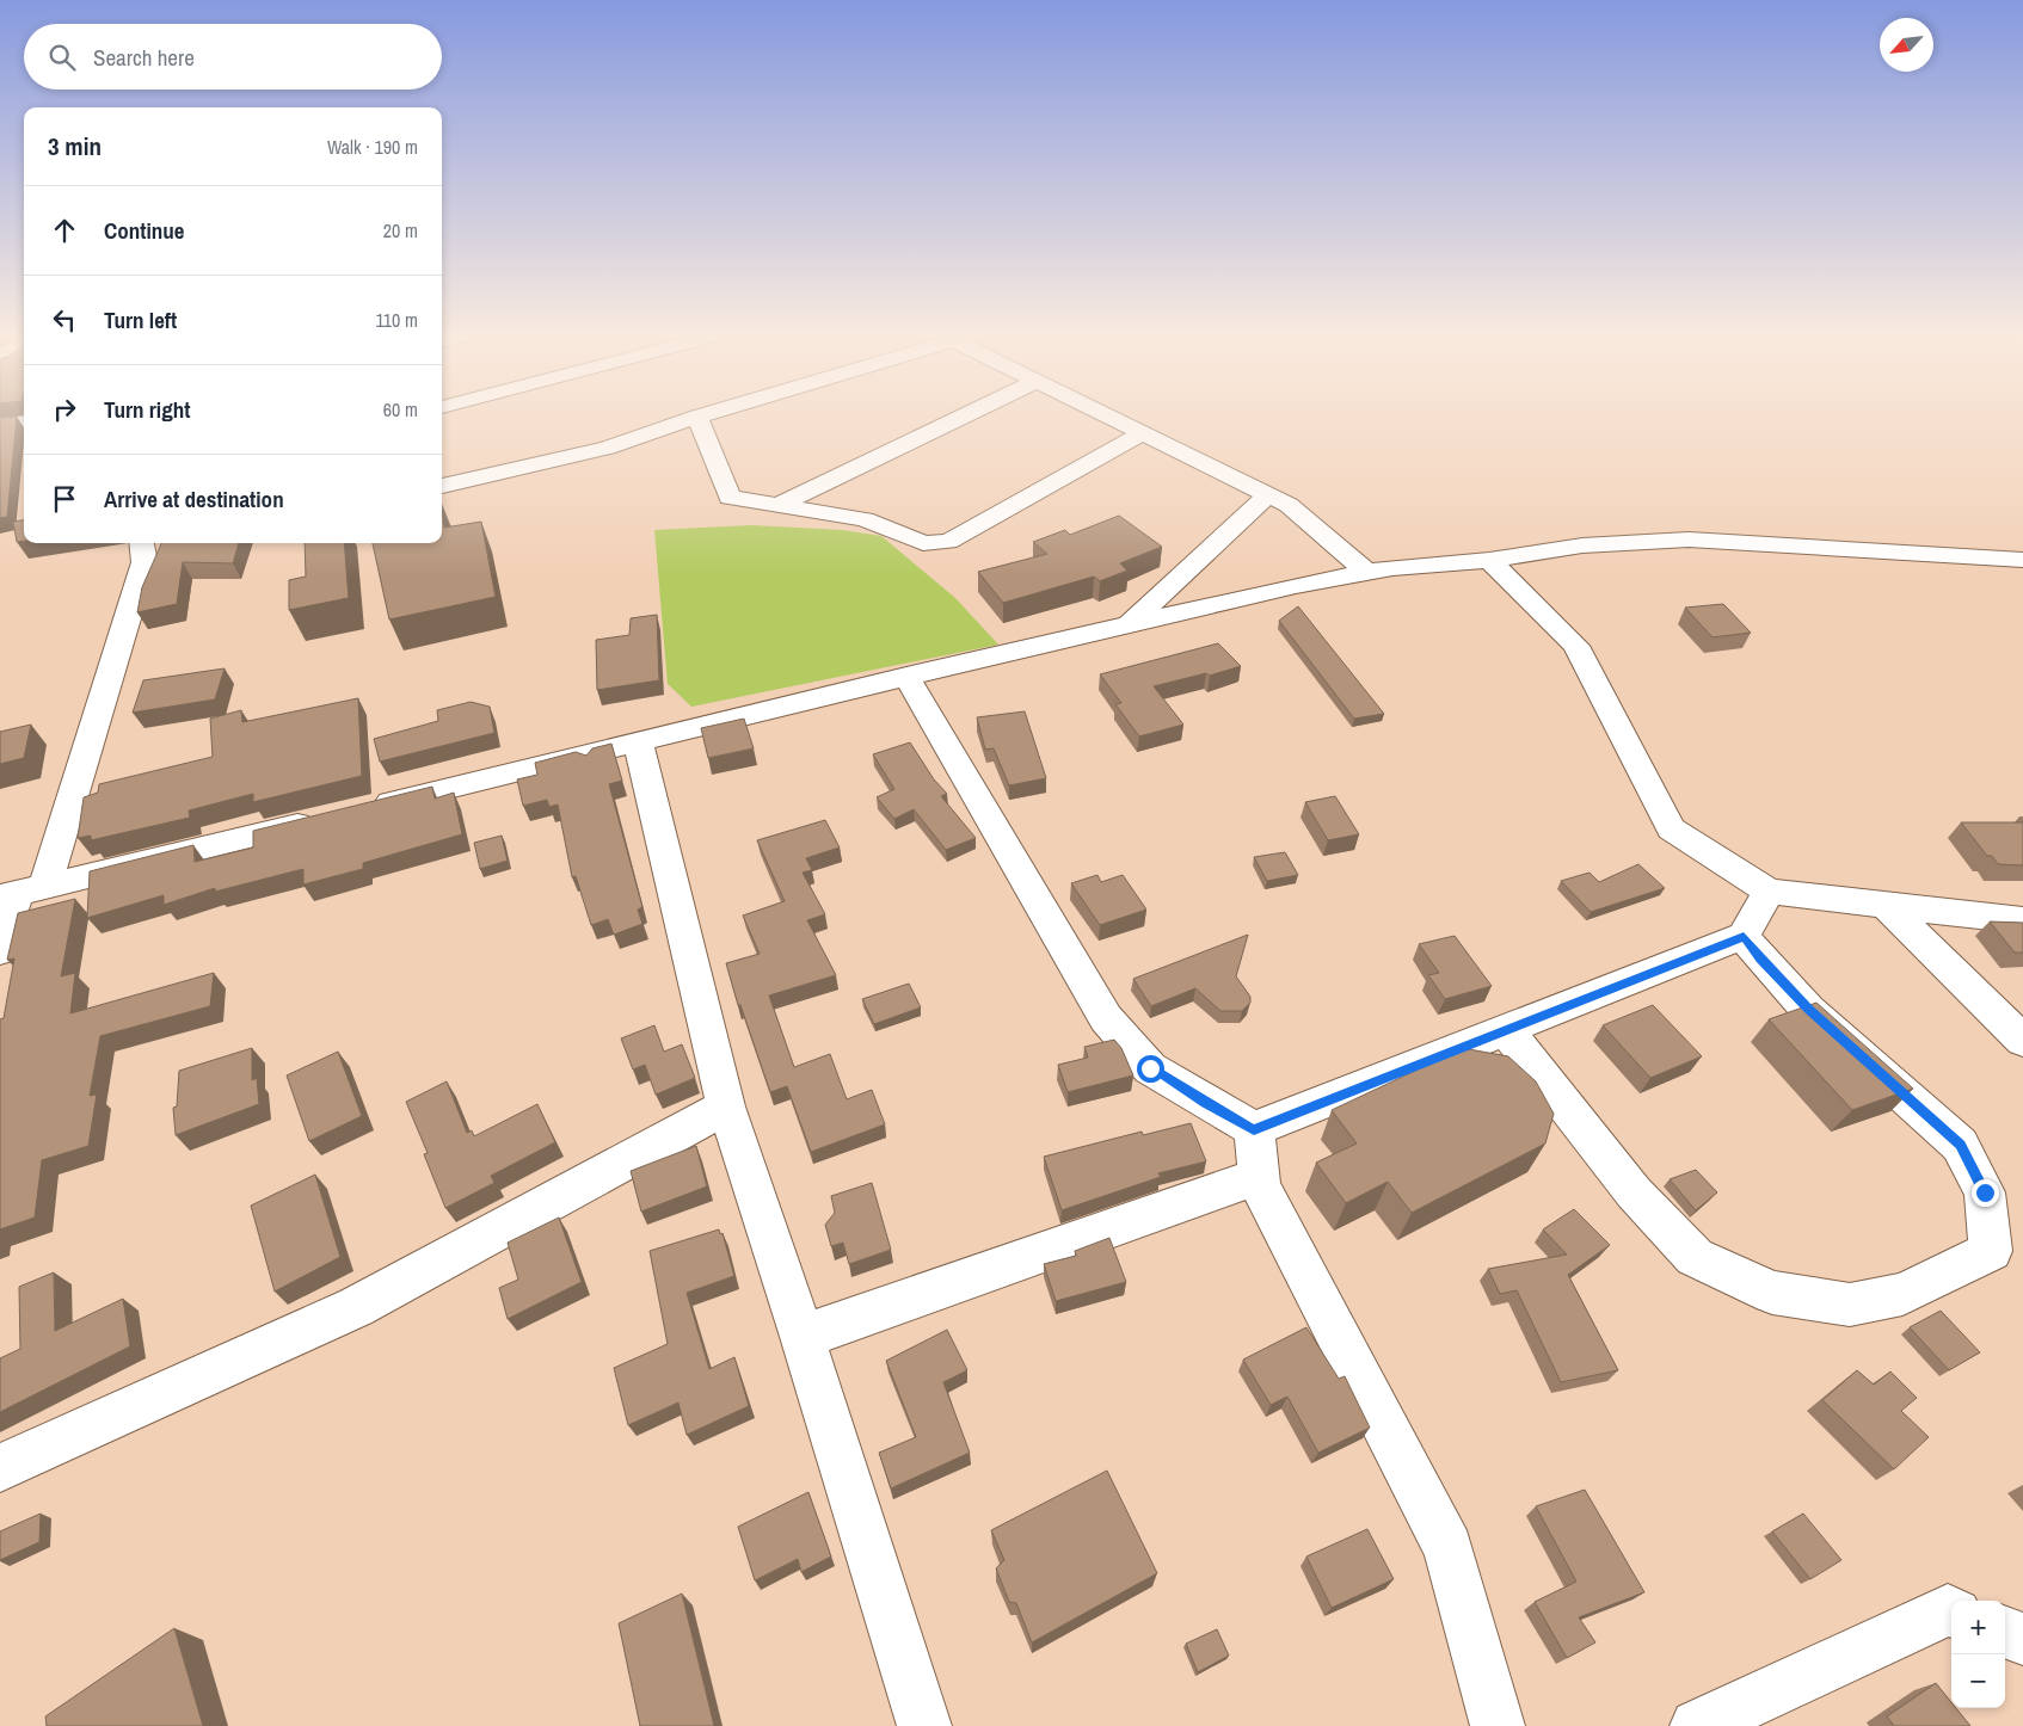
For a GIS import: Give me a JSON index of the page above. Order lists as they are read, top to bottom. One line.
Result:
{"north":"bottom left","page":{"search":"Search here","heading":["3 min","Walk · 190 m"],"list":[["Continue","20 m"],["Turn left","110 m"],["Turn right","60 m"],"Arrive at destination"],"map_buttons":["+","−"]}}
